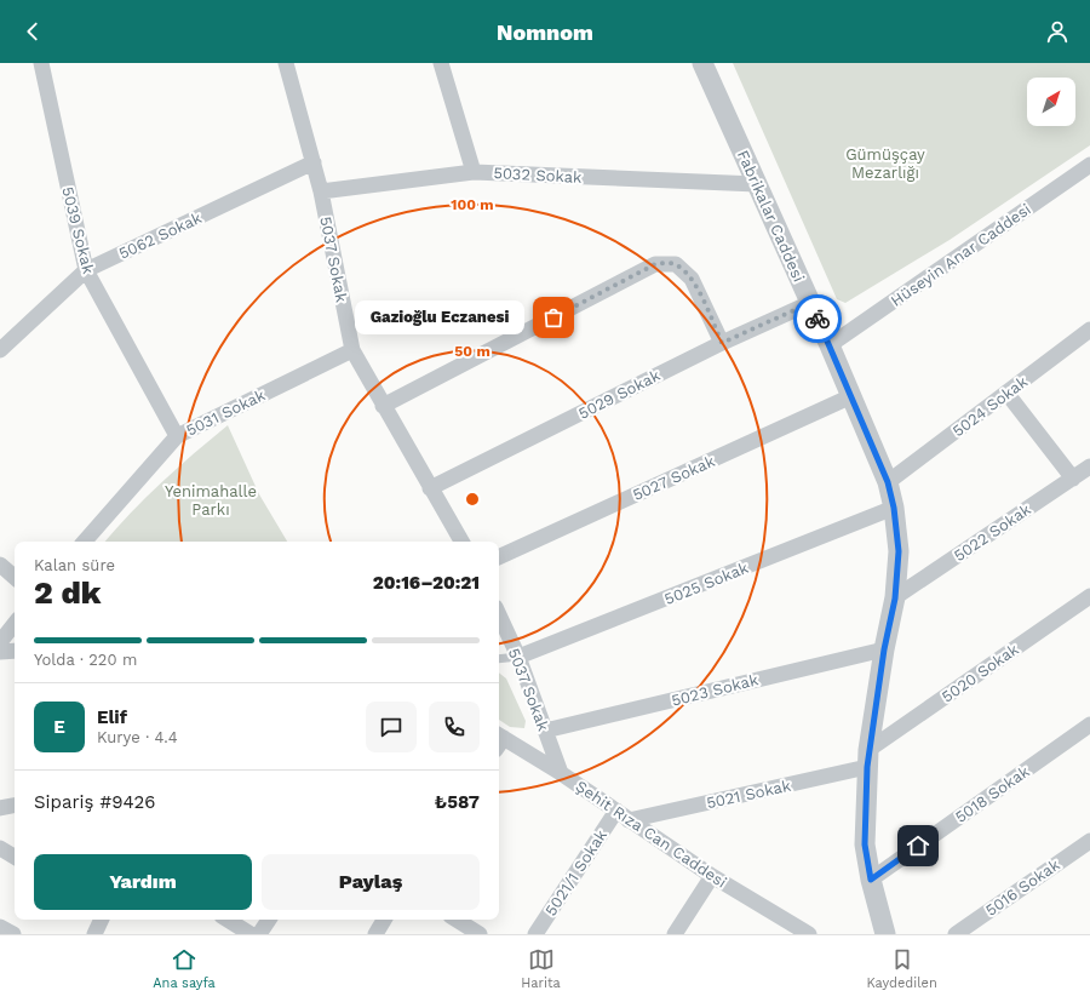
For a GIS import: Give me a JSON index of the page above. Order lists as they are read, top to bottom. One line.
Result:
{"streets":{"street":["5032 Sokak","Fabrikalar Caddesi","5039 Sokak","5062 Sokak","Hüseyin Anar Caddesi","5037 Sokak","5029 Sokak","5024 Sokak","5031 Sokak","5027 Sokak","5022 Sokak","5025 Sokak","5020 Sokak","5023 Sokak","5021 Sokak","5018 Sokak","Şehit Rıza Can Caddesi","5021/1 Sokak","5016 Sokak"]},"crossings":[["5032 Sokak","Fabrikalar Caddesi"],["5032 Sokak","5037 Sokak"],["Fabrikalar Caddesi","Hüseyin Anar Caddesi"],["Fabrikalar Caddesi","5029 Sokak"],["Fabrikalar Caddesi","5024 Sokak"],["Fabrikalar Caddesi","5027 Sokak"],["Fabrikalar Caddesi","5022 Sokak"],["Fabrikalar Caddesi","5025 Sokak"],["Fabrikalar Caddesi","5020 Sokak"],["Fabrikalar Caddesi","5023 Sokak"],["Fabrikalar Caddesi","5021 Sokak"],["Fabrikalar Caddesi","5018 Sokak"],["5039 Sokak","5062 Sokak"],["5039 Sokak","5031 Sokak"],["5062 Sokak","5037 Sokak"],["5037 Sokak","5029 Sokak"],["5037 Sokak","5031 Sokak"],["5037 Sokak","5025 Sokak"],["5037 Sokak","5023 Sokak"],["5037 Sokak","Şehit Rıza Can Caddesi"],["5020 Sokak","5021 Sokak"],["5021 Sokak","Şehit Rıza Can Caddesi"],["5021 Sokak","5021/1 Sokak"],["Şehit Rıza Can Caddesi","5021/1 Sokak"]],"parks":["Gümüşçay Mezarlığı","Yenimahalle Parkı"],"places":["Gazioğlu Eczanesi"],"north":"top right","page":{"header":"Nomnom","bubble":"Gazioğlu Eczanesi","heading":["2 dk","Kalan süre","20:16–20:21"],"panel":["Elif","Kurye · 4.4","Sipariş #9426","₺587"],"bar":"Yolda · 220 m","round":"E","buttons":["Yardım","Paylaş"],"tabs":["Ana sayfa","Harita","Kaydedilen"]},"rings":["100 m","50 m"]}
